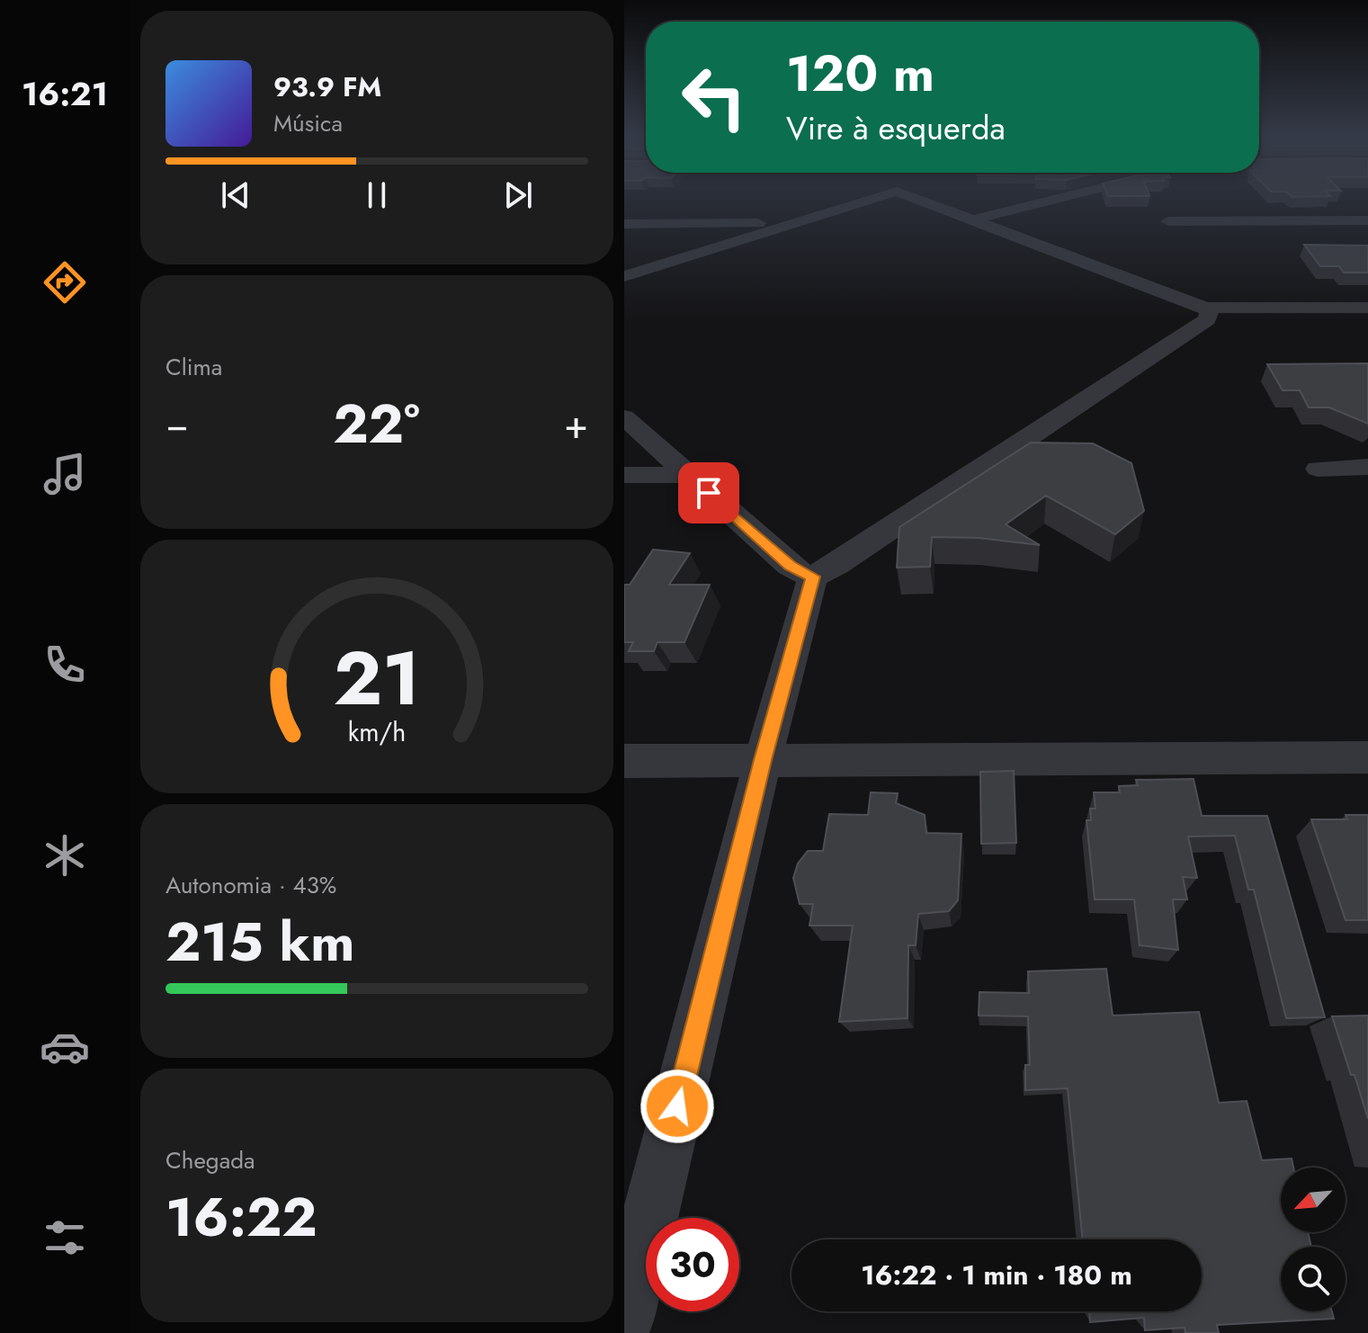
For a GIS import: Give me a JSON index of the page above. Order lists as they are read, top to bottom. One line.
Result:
{"north":"bottom left","page":{"tabs":"16:21","turn":["120 m","Vire à esquerda"],"song":["93.9 FM","Música"],"tile":["Clima",["Autonomia · 43%","215 km"],["Chegada","16:22"]],"heat":["−","22°","+"],"limit":"30","trip":"16:22 · 1 min · 180 m","gauge":["21","km/h"]}}
